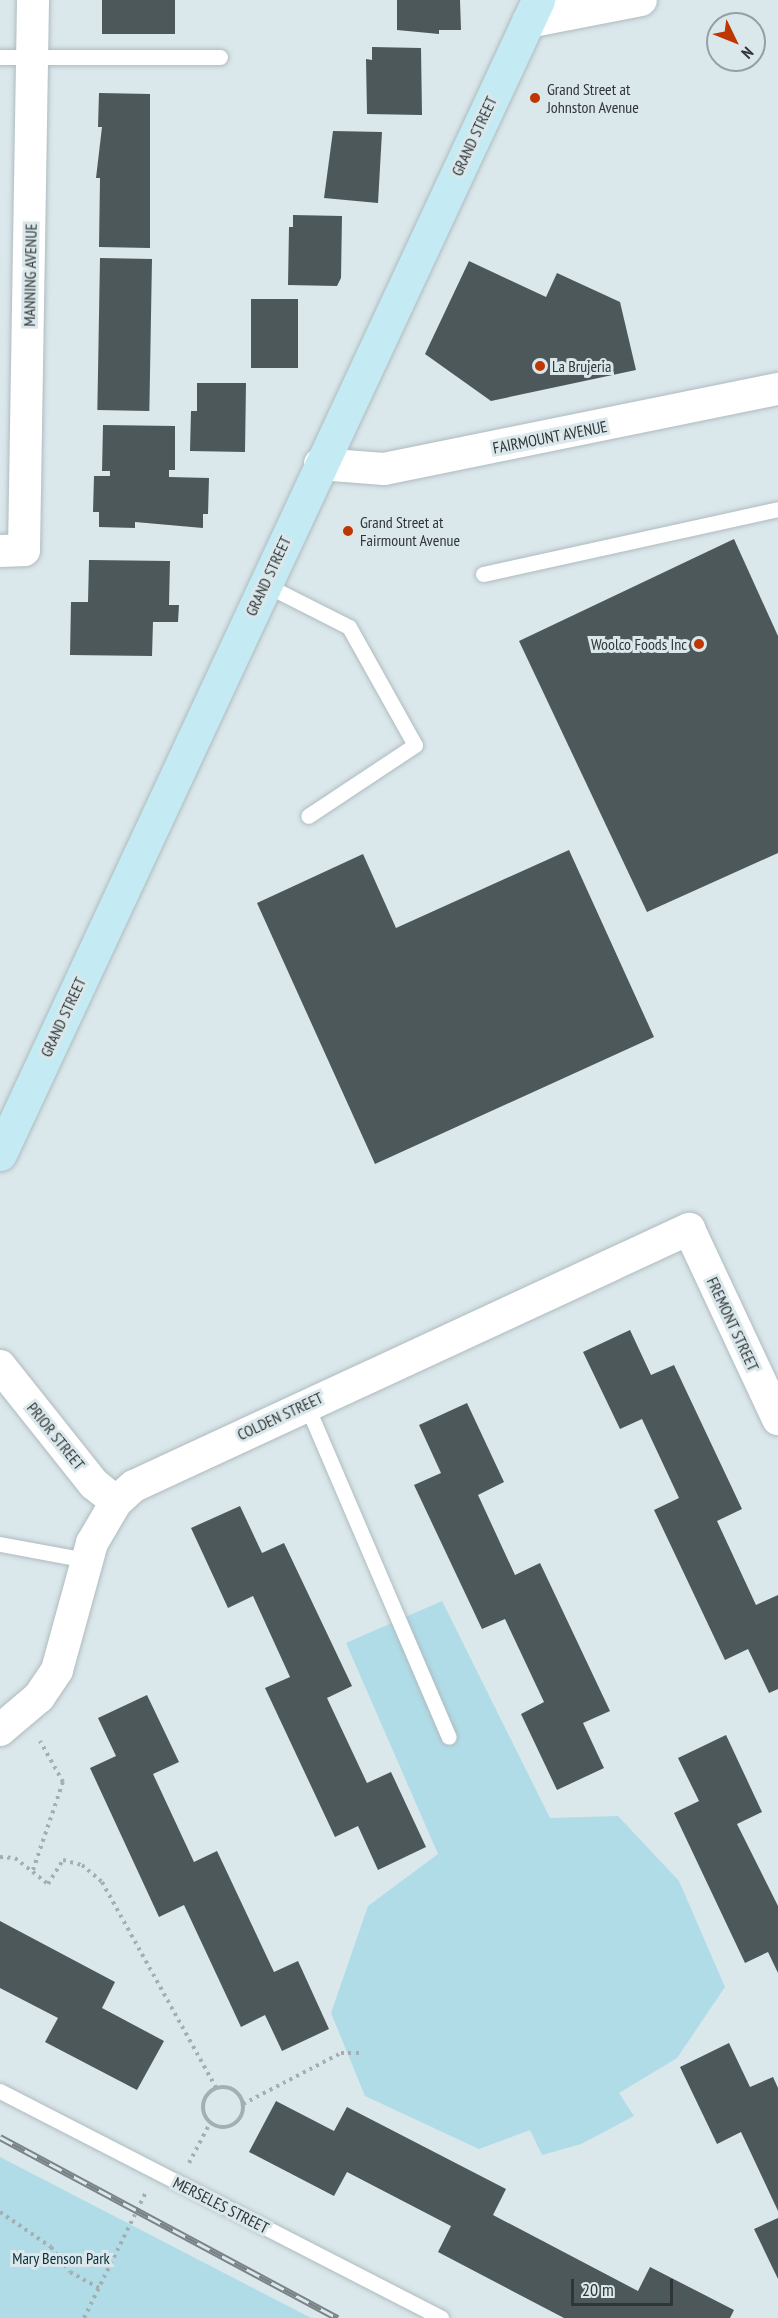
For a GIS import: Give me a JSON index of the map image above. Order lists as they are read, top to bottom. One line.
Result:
{"streets":{"main road":["GRAND STREET"],"street":["MANNING AVENUE","FAIRMOUNT AVENUE","FREMONT STREET","COLDEN STREET","PRIOR STREET"],"lane":["MERSELES STREET"]},"crossings":[["GRAND STREET","FAIRMOUNT AVENUE"],["FREMONT STREET","COLDEN STREET"],["COLDEN STREET","PRIOR STREET"]],"parks":["Mary Benson Park"],"places":["Grand Street at Johnston Avenue","La Brujeria","Grand Street at Fairmount Avenue","Woolco Foods Inc"],"scale_bar":"20 m","north":"bottom right"}
